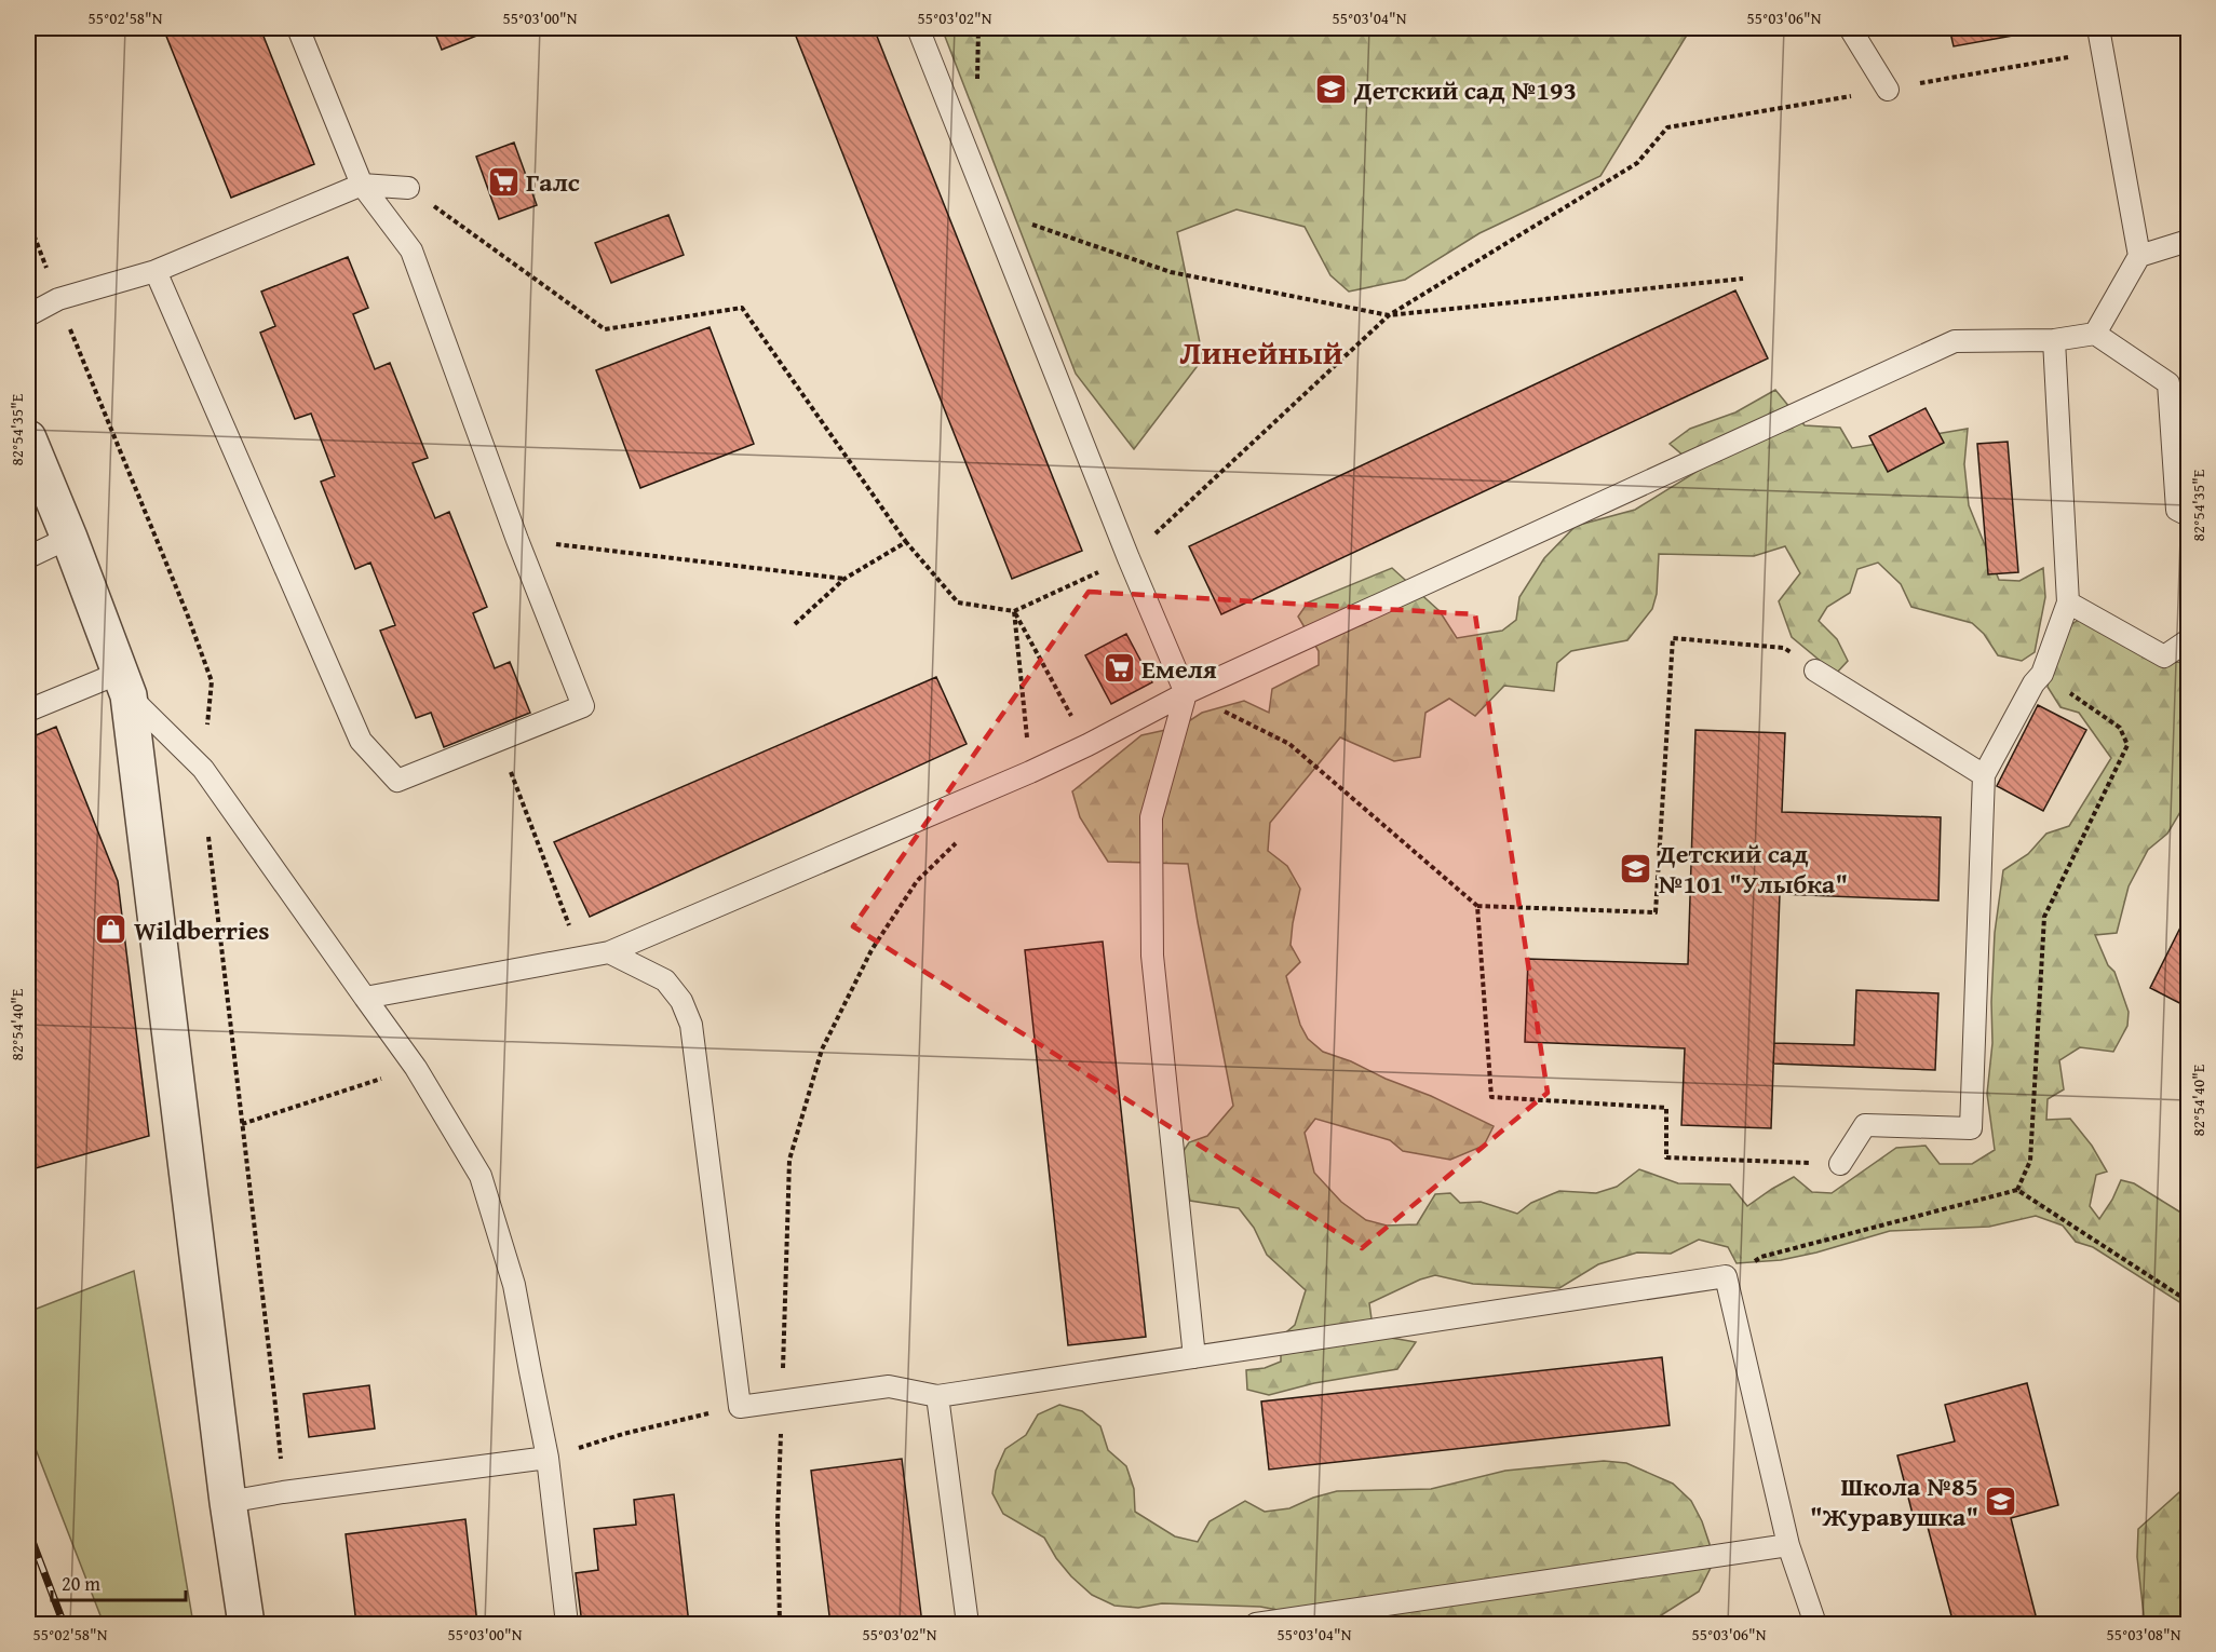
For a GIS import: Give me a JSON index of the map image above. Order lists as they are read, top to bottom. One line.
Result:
{"districts":["Линейный"],"places":{"school or university":["Детский сад №193","Детский сад №101 \"Улыбка\"","Школа №85 \"Журавушка\""],"supermarket":["Галс","Емеля"],"shop":["Wildberries"]},"scale_bar":"20 m","coordinates":["55°02'58\"N","55°03'00\"N","55°03'02\"N","55°03'04\"N","55°03'06\"N","82°54'35\"E","82°54'40\"E","55°03'08\"N"]}
